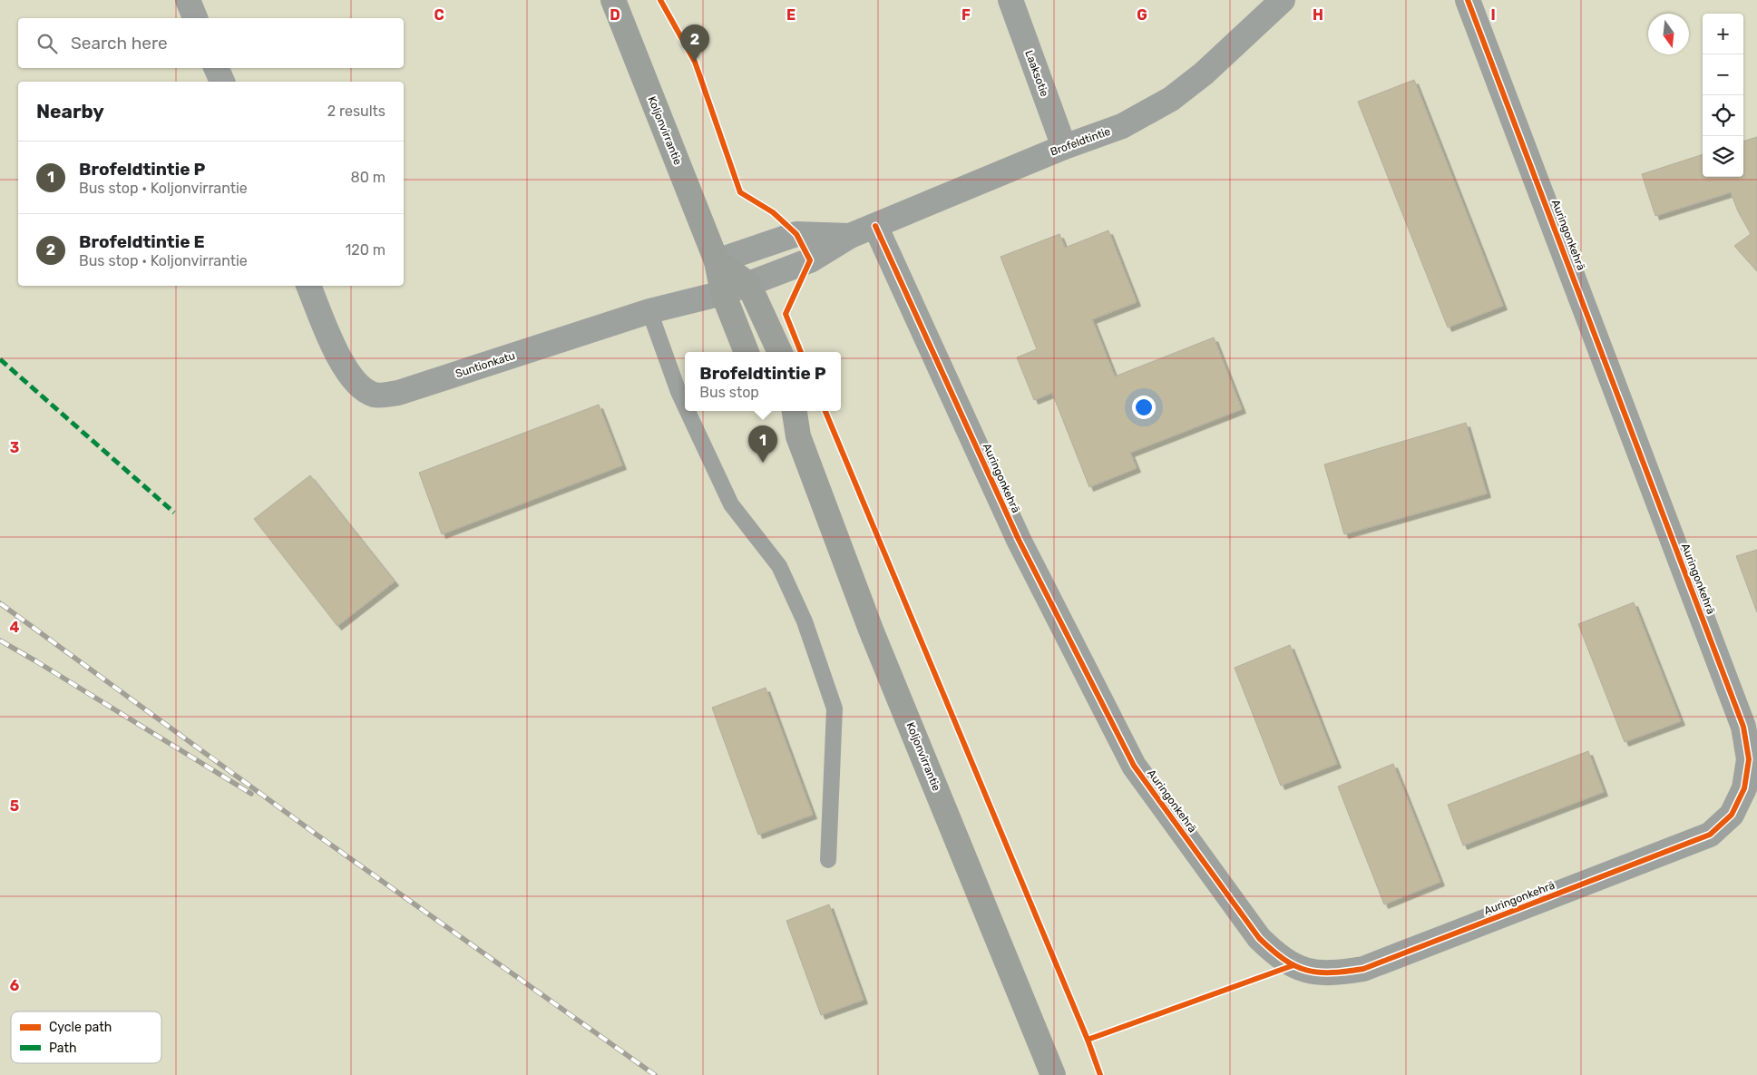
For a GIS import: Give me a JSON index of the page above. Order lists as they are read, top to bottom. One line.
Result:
{"streets":{"main road":["Koljonvirrantie"],"street":["Laaksotie","Brofeldtintie","Auringonkehrä","Suntionkatu"]},"crossings":[["Laaksotie","Brofeldtintie"],["Koljonvirrantie","Brofeldtintie"],["Koljonvirrantie","Suntionkatu"],["Brofeldtintie","Auringonkehrä"],["Brofeldtintie","Suntionkatu"]],"legend":["Cycle path","Path"],"north":"bottom","page":{"map_buttons":["+","−"],"search":"Search here","pins":["2","1"],"heading":["Nearby","2 results"],"list":[{"mark":"1","name":"Brofeldtintie P","note":"Bus stop · Koljonvirrantie","value":"80 m"},{"mark":"2","name":"Brofeldtintie E","note":"Bus stop · Koljonvirrantie","value":"120 m"}],"popup":["Brofeldtintie P","Bus stop"]},"grid":{"columns":["C","D","E","F","G","H","I"],"rows":["3","4","5","6"]}}
